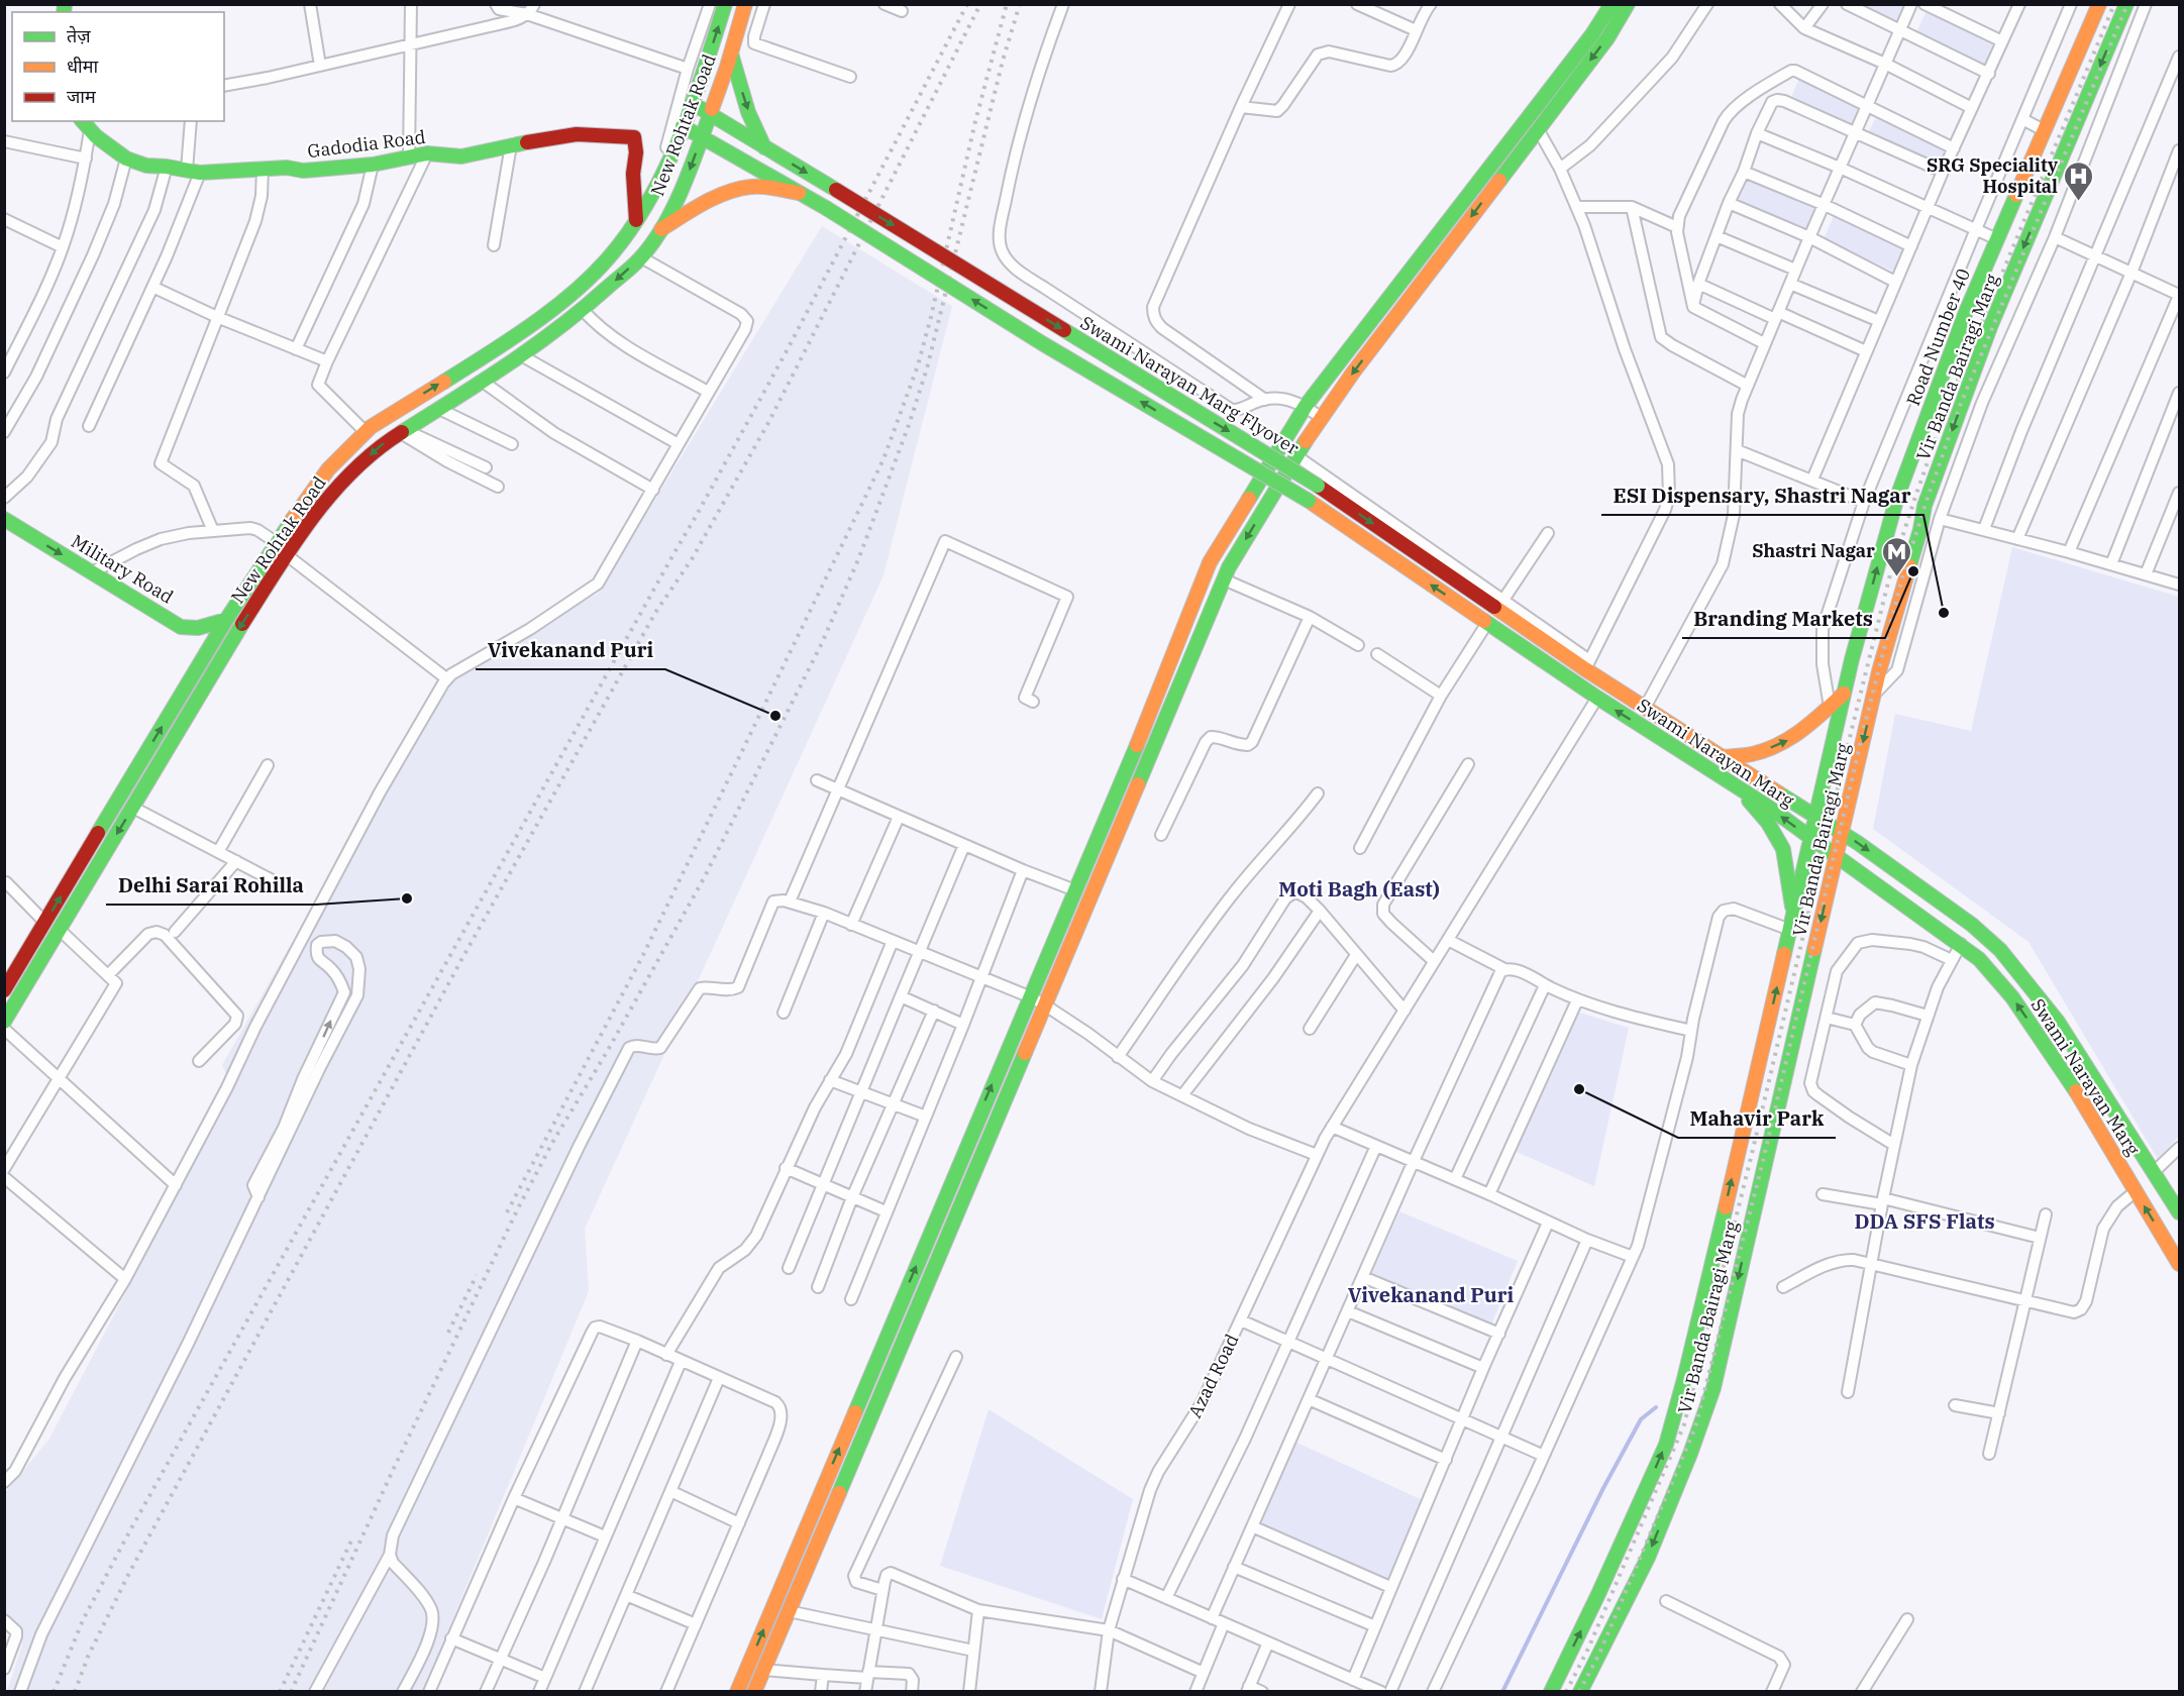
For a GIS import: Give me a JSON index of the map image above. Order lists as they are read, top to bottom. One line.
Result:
{"streets":{"main road":["New Rohtak Road","Gadodia Road","Road Number 40","Vir Banda Bairagi Marg","Swami Narayan Marg Flyover","Military Road","Swami Narayan Marg"],"street":["Azad Road"]},"crossings":[["New Rohtak Road","Gadodia Road"],["New Rohtak Road","Military Road"],["Road Number 40","Vir Banda Bairagi Marg"],["Vir Banda Bairagi Marg","Swami Narayan Marg"],["Swami Narayan Marg Flyover","Swami Narayan Marg"],["Swami Narayan Marg","Azad Road"]],"one_way":["Road Number 40","Military Road"],"districts":["Moti Bagh (East)","DDA SFS Flats","Vivekanand Puri"],"places":{"hospital":["SRG Speciality Hospital"],"other":["Branding Markets","ESI Dispensary, Shastri Nagar","Vivekanand Puri","Delhi Sarai Rohilla","Mahavir Park"],"metro station":["Shastri Nagar"]},"legend":["तेज़","धीमा","जाम"]}
